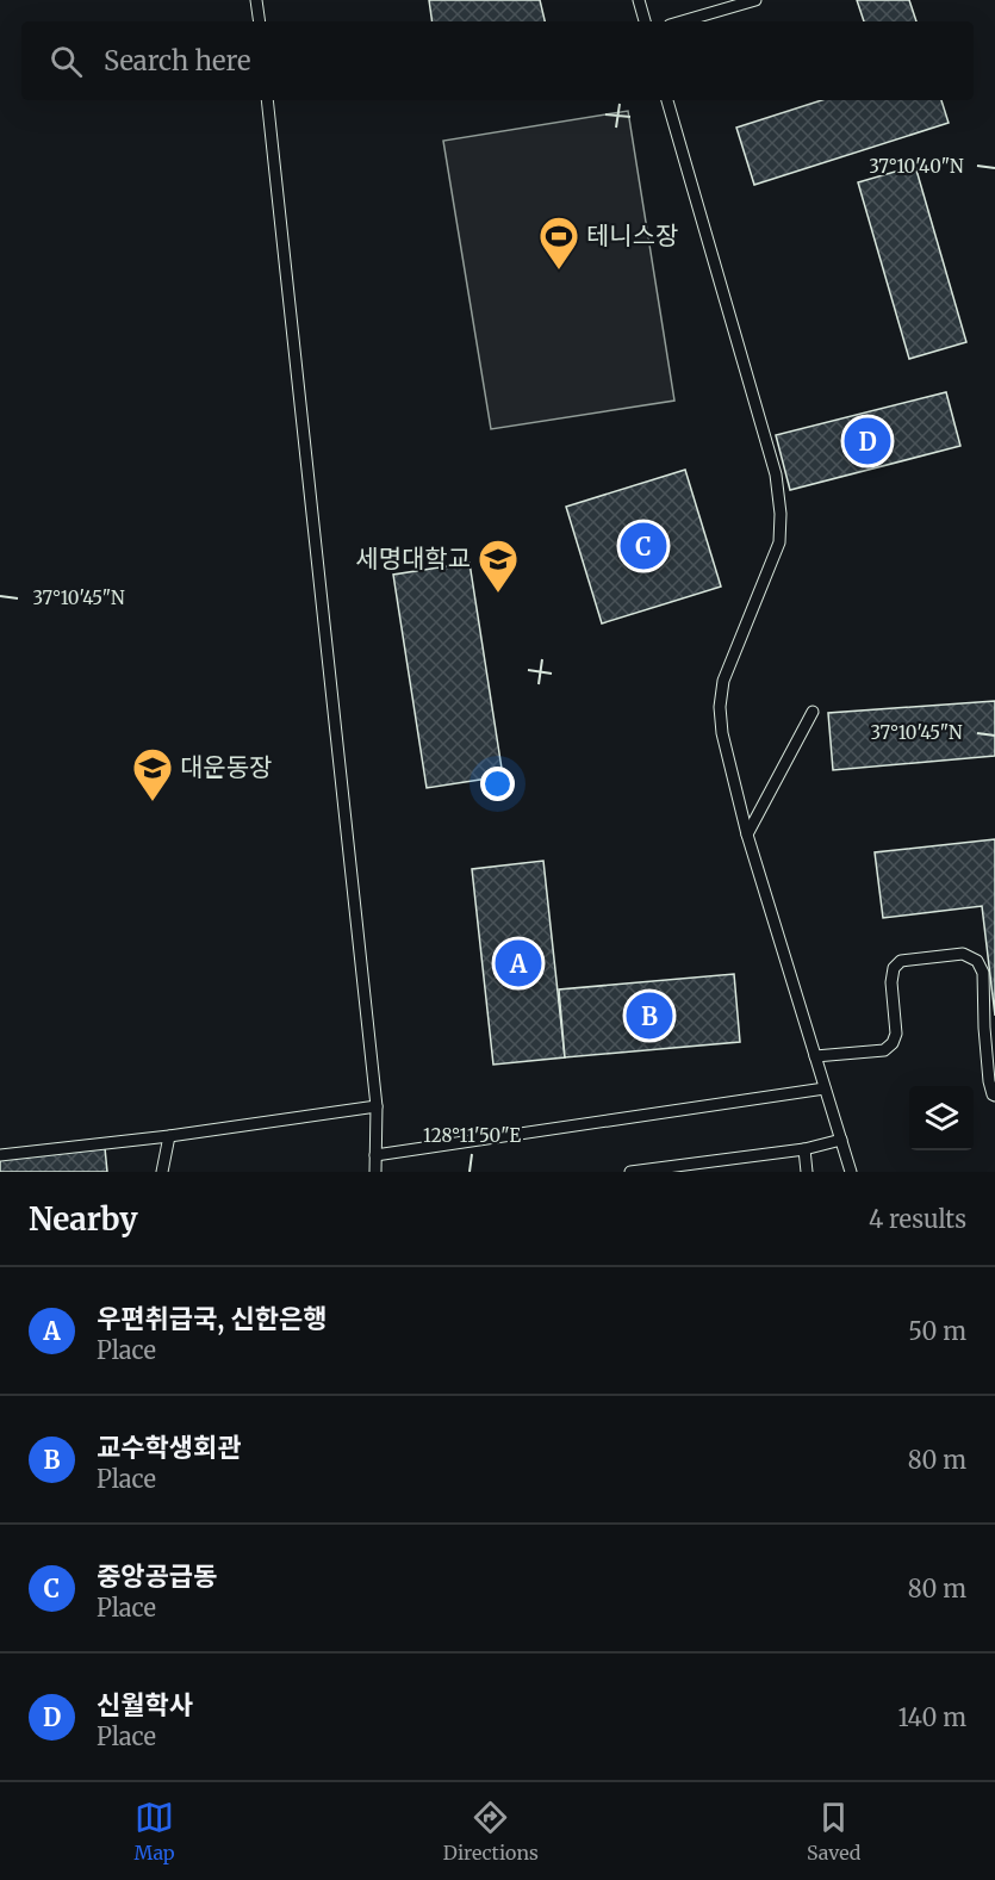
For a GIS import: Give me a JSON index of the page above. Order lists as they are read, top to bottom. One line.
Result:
{"places":{"sports":["테니스장"],"school or university":["세명대학교","대운동장"]},"page":{"search":"Search here","pins":["D","C","A","B"],"heading":["Nearby","4 results"],"list":[{"mark":"A","name":"우편취급국, 신한은행","note":"Place","value":"50 m"},{"mark":"B","name":"교수학생회관","note":"Place","value":"80 m"},{"mark":"C","name":"중앙공급동","note":"Place","value":"80 m"},{"mark":"D","name":"신월학사","note":"Place","value":"140 m"}],"nav":["Map","Directions","Saved"]},"coordinates":["37°10'40\"N","37°10'45\"N","128°11'50\"E"]}
